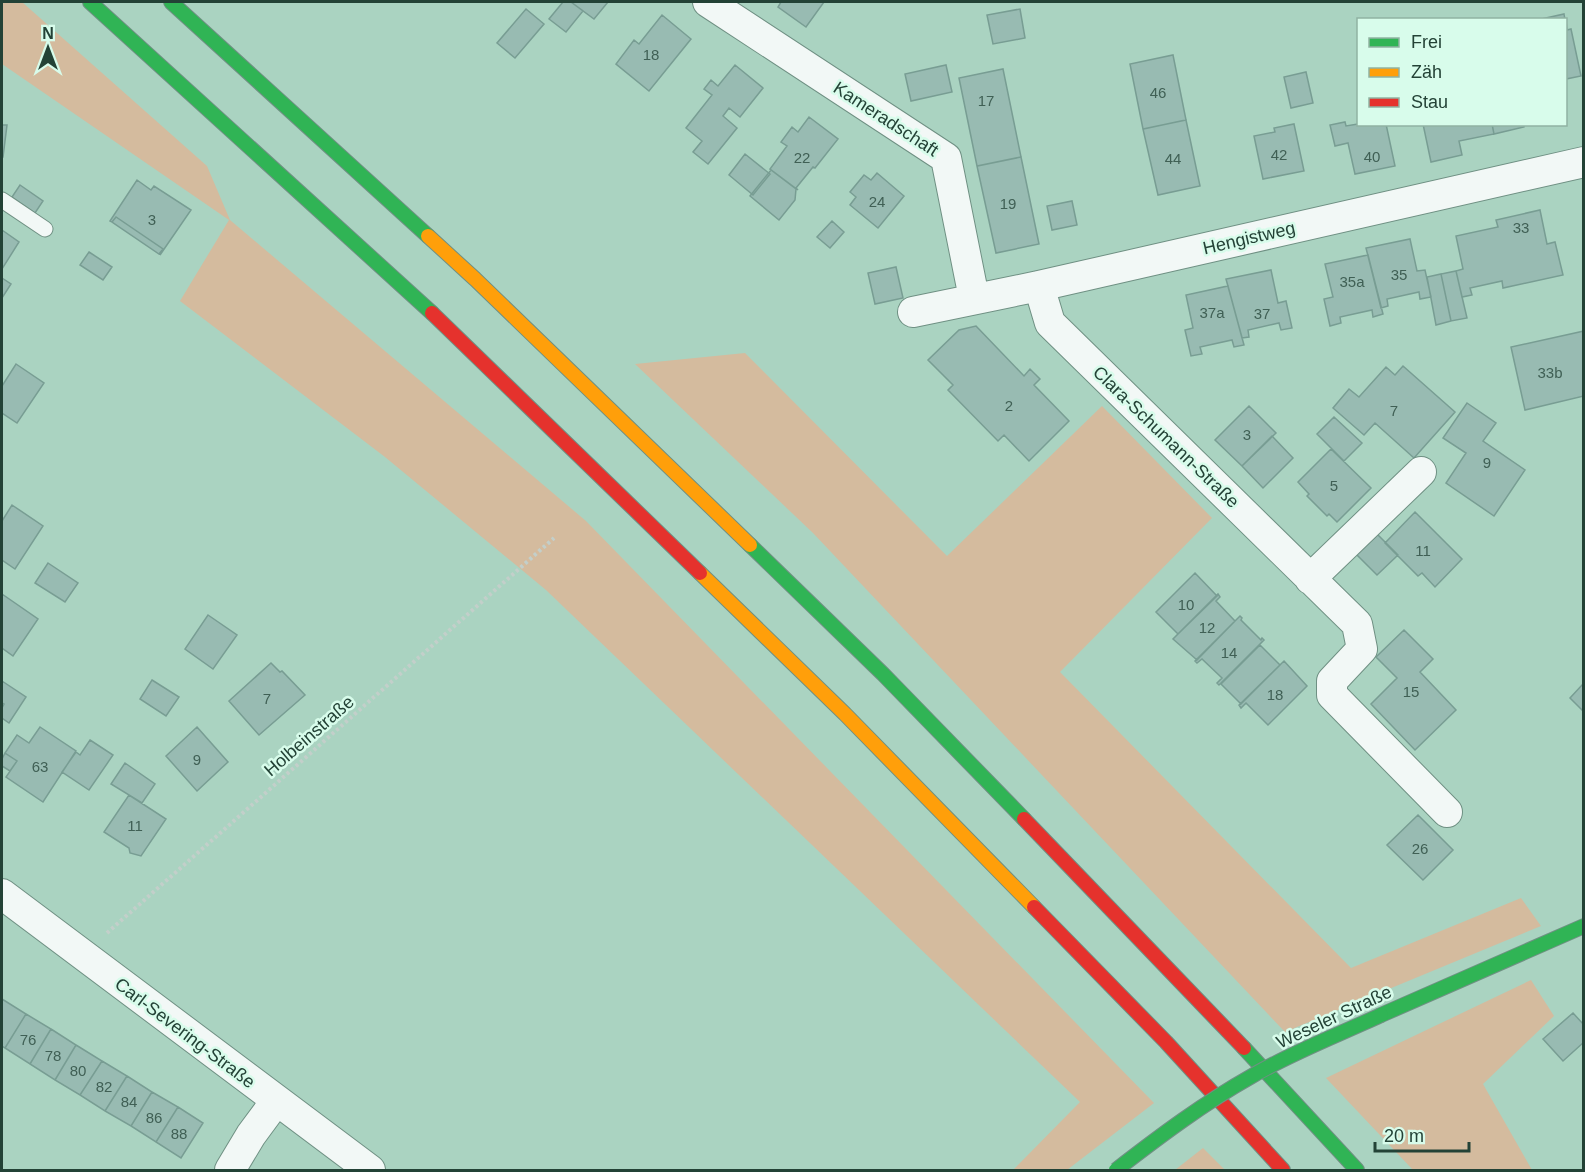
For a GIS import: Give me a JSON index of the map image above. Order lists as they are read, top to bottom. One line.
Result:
{"streets":{"main road":["Weseler Straße"],"street":["Kameradschaft","Hengistweg","Clara-Schumann-Straße","Carl-Severing-Straße"],"path":["Holbeinstraße"]},"crossings":[["Kameradschaft","Hengistweg"],["Hengistweg","Clara-Schumann-Straße"],["Holbeinstraße","Carl-Severing-Straße"]],"house_numbers":["18","46","17","42","40","22","44","24","19","3","33","35","35a","37a","37","33b","2","7","3","9","5","11","10","12","14","15","18","7","9","63","11","26","76","78","80","82","84","86","88"],"legend":["Frei","Zäh","Stau"],"scale_bar":"20 m","north":"top"}
